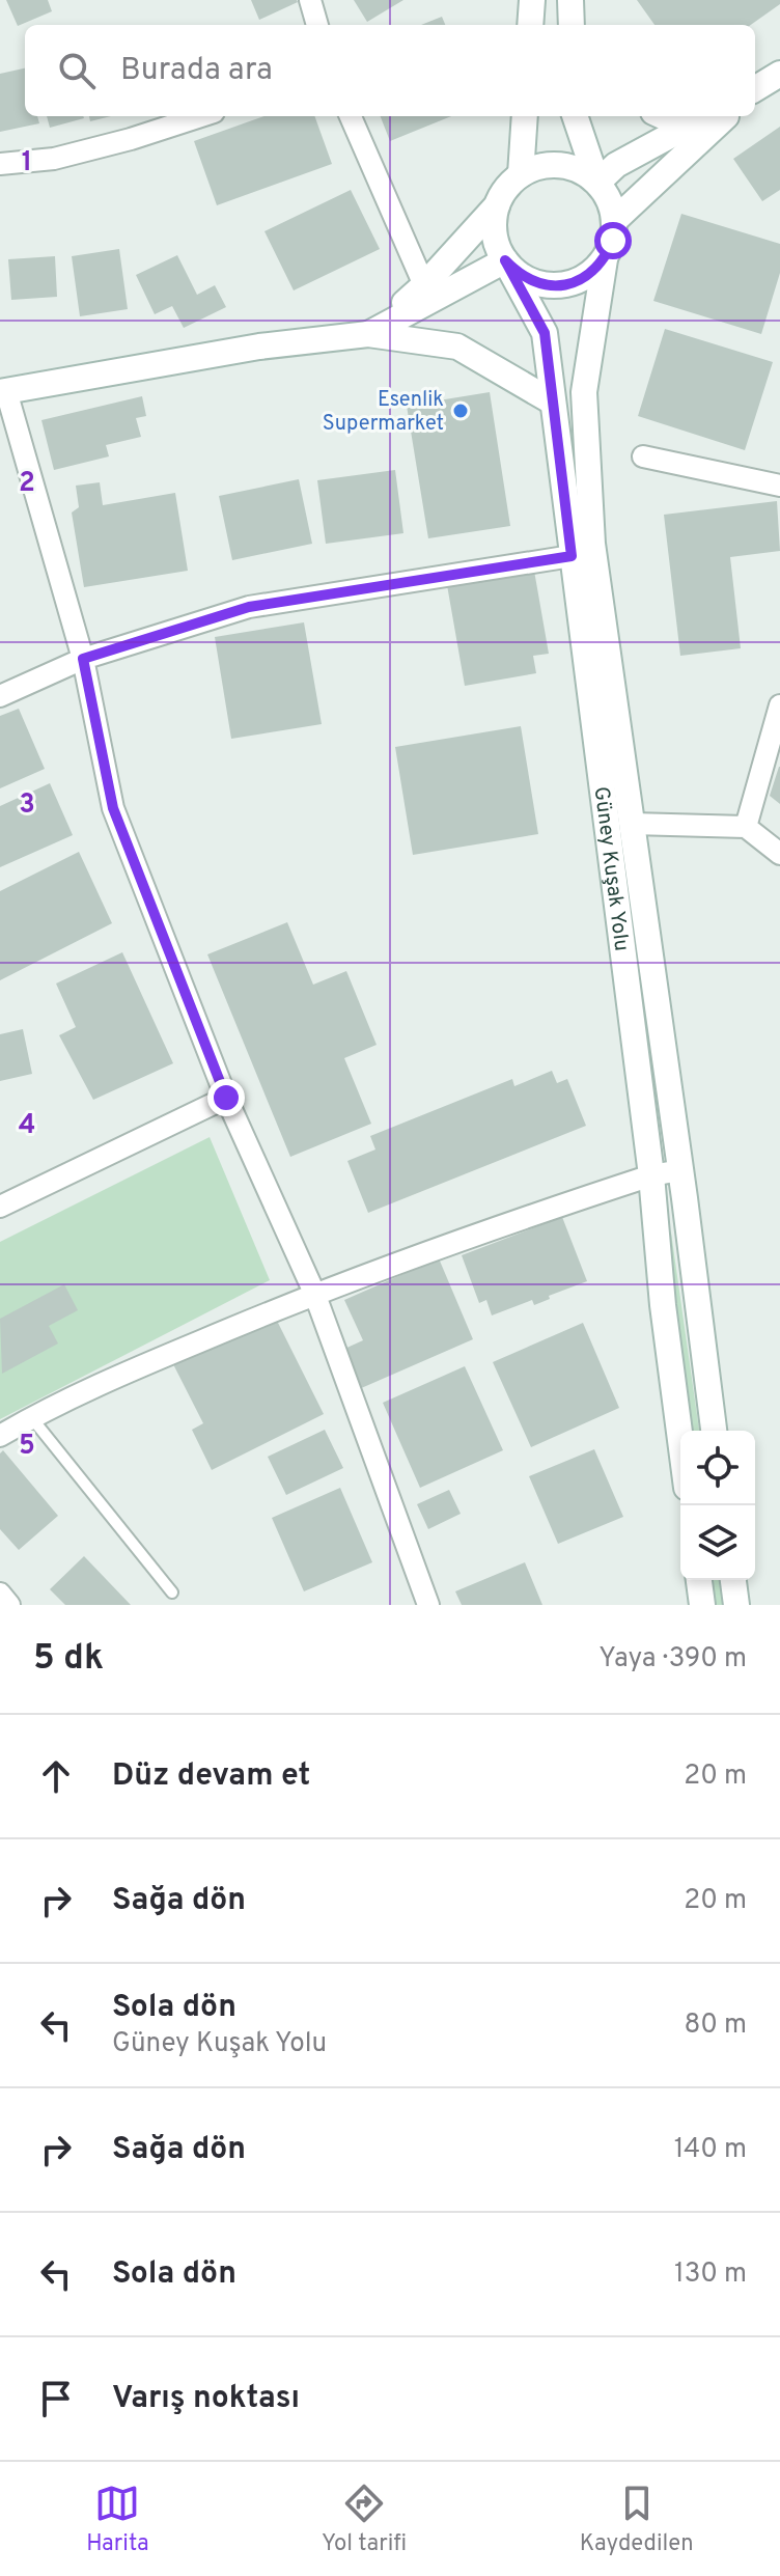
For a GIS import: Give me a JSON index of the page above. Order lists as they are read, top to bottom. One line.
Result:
{"streets":{"main road":["Güney Kuşak Yolu"]},"places":["Esenlik Supermarket"],"page":{"search":"Burada ara","heading":["5 dk","Yaya · 390 m"],"list":[["Düz devam et","20 m"],["Sağa dön","20 m"],["Sola dön","Güney Kuşak Yolu","80 m"],["Sağa dön","140 m"],["Sola dön","130 m"],"Varış noktası"],"nav":["Harita","Yol tarifi","Kaydedilen"]},"grid":{"rows":["1","2","3","4","5"]}}
